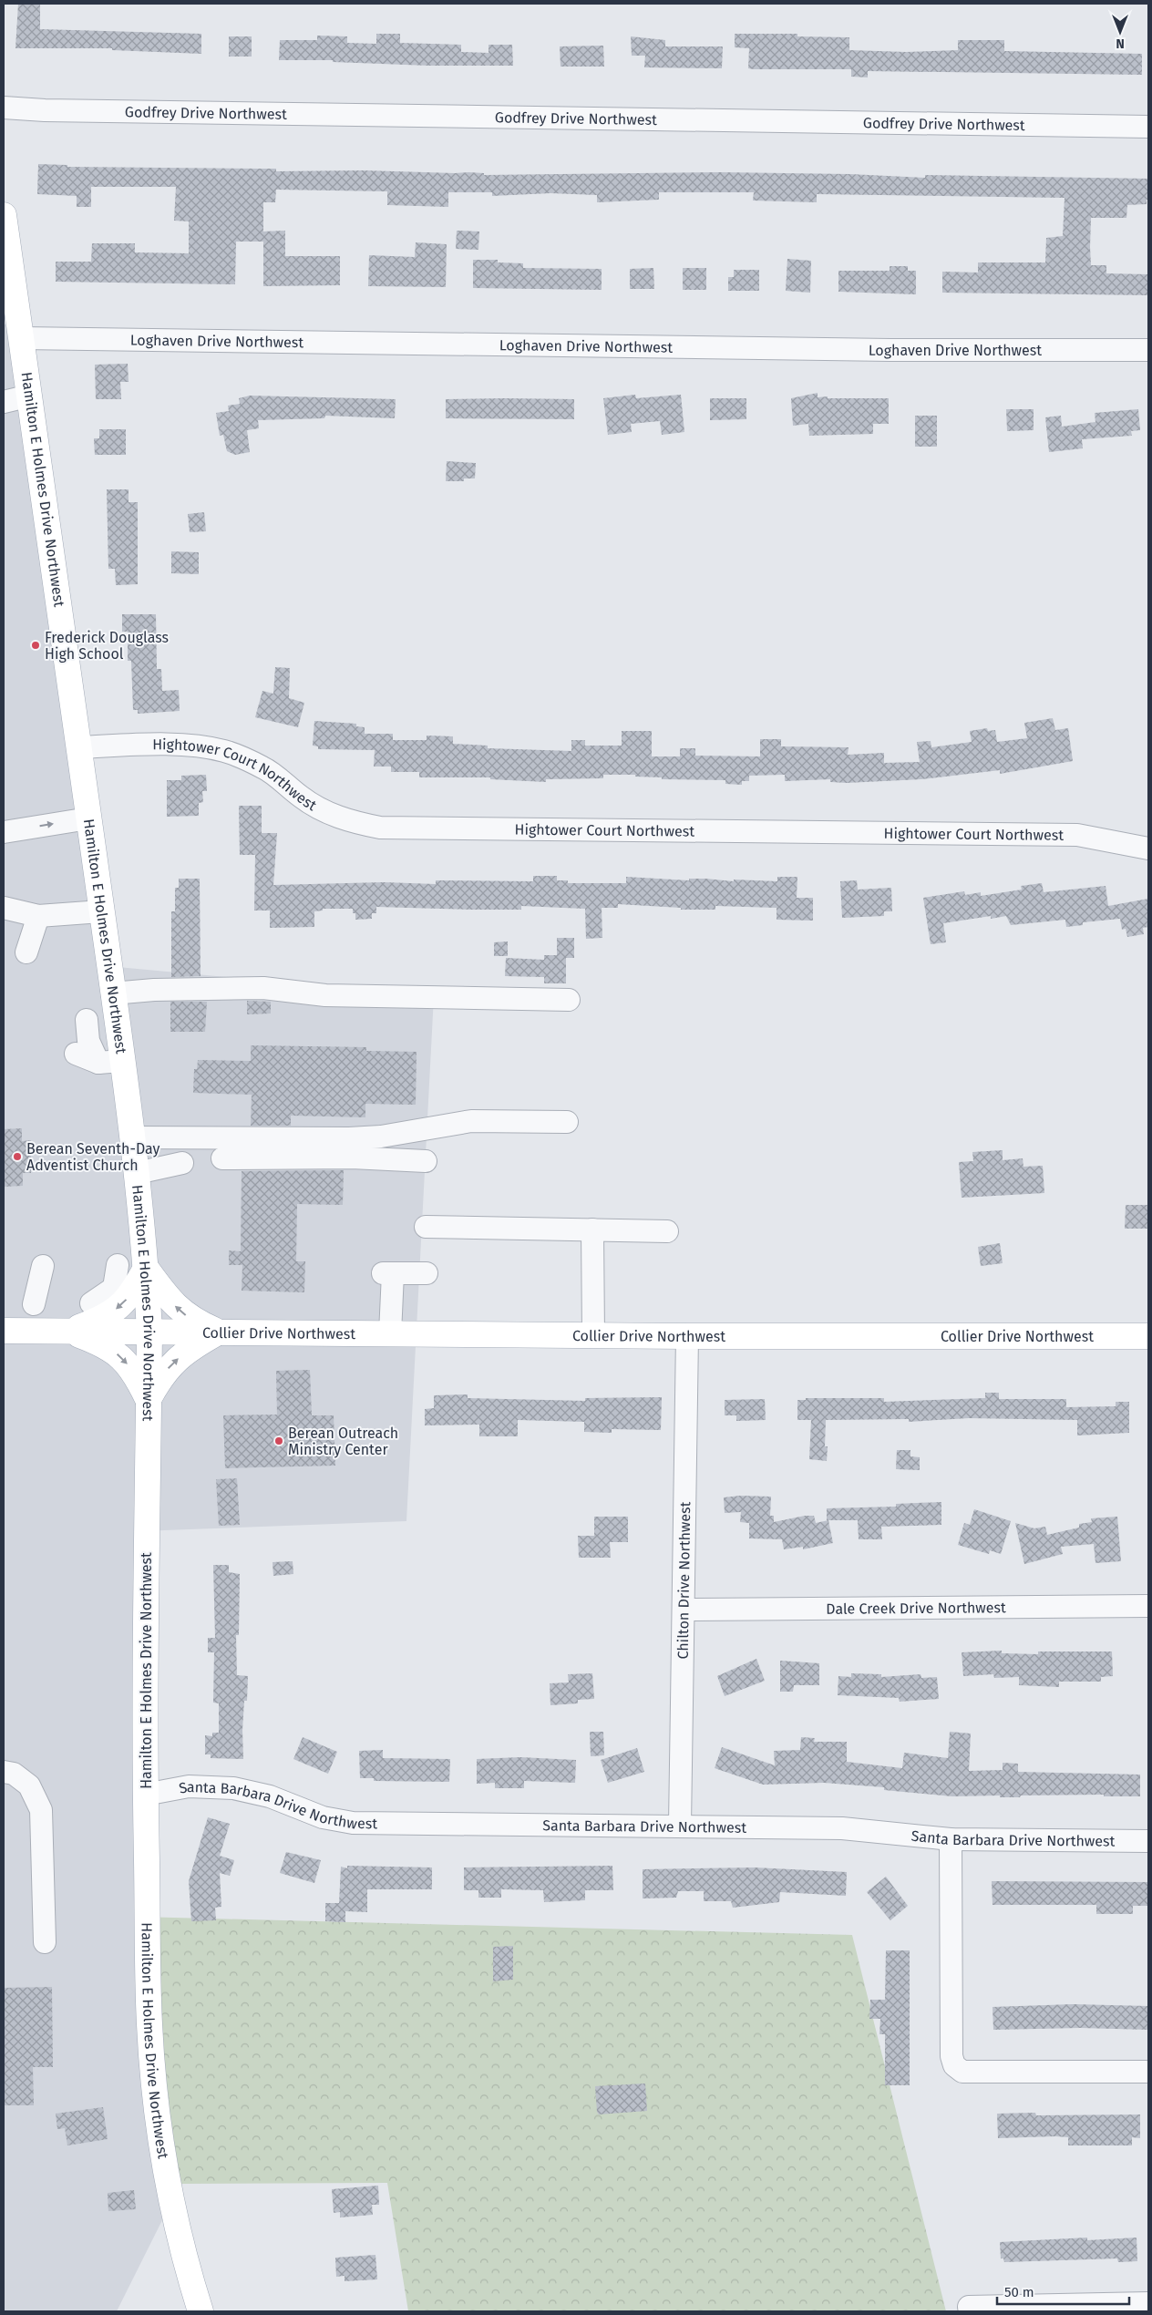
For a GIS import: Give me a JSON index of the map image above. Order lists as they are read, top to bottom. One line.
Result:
{"streets":{"main road":["Hamilton E Holmes Drive Northwest","Collier Drive Northwest"],"street":["Godfrey Drive Northwest","Loghaven Drive Northwest","Hightower Court Northwest","Chilton Drive Northwest","Dale Creek Drive Northwest","Santa Barbara Drive Northwest"]},"crossings":[["Loghaven Drive Northwest","Hamilton E Holmes Drive Northwest"],["Hamilton E Holmes Drive Northwest","Hightower Court Northwest"],["Hamilton E Holmes Drive Northwest","Collier Drive Northwest"],["Hamilton E Holmes Drive Northwest","Santa Barbara Drive Northwest"],["Collier Drive Northwest","Chilton Drive Northwest"],["Chilton Drive Northwest","Dale Creek Drive Northwest"],["Chilton Drive Northwest","Santa Barbara Drive Northwest"]],"places":["Frederick Douglass High School","Berean Seventh-Day Adventist Church","Berean Outreach Ministry Center"],"scale_bar":"50 m","north":"bottom"}
